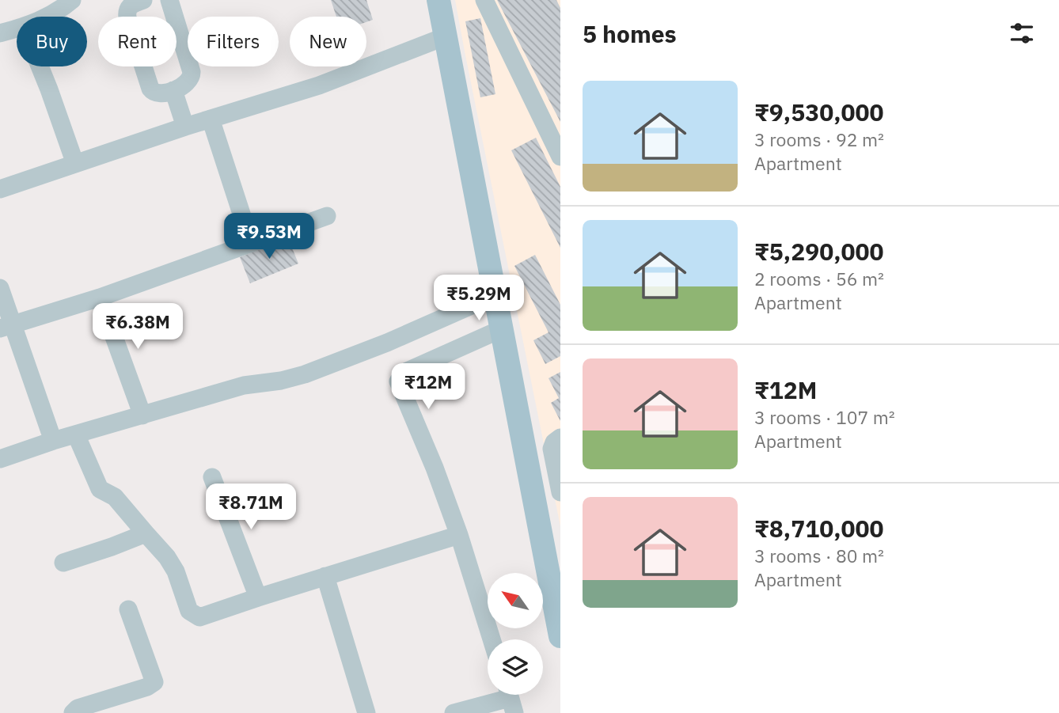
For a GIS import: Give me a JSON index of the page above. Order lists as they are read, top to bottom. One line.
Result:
{"north":"top left","page":{"heading":"5 homes","chip":["Buy","Rent","Filters","New"],"list":[{"name":"₹9,530,000","note":"3 rooms · 92 m² · Apartment"},{"name":"₹5,290,000","note":"2 rooms · 56 m² · Apartment"},{"name":"₹12M","note":"3 rooms · 107 m² · Apartment"},{"name":"₹8,710,000","note":"3 rooms · 80 m² · Apartment"}],"price":["₹9.53M","₹5.29M","₹6.38M","₹12M","₹8.71M"]}}
